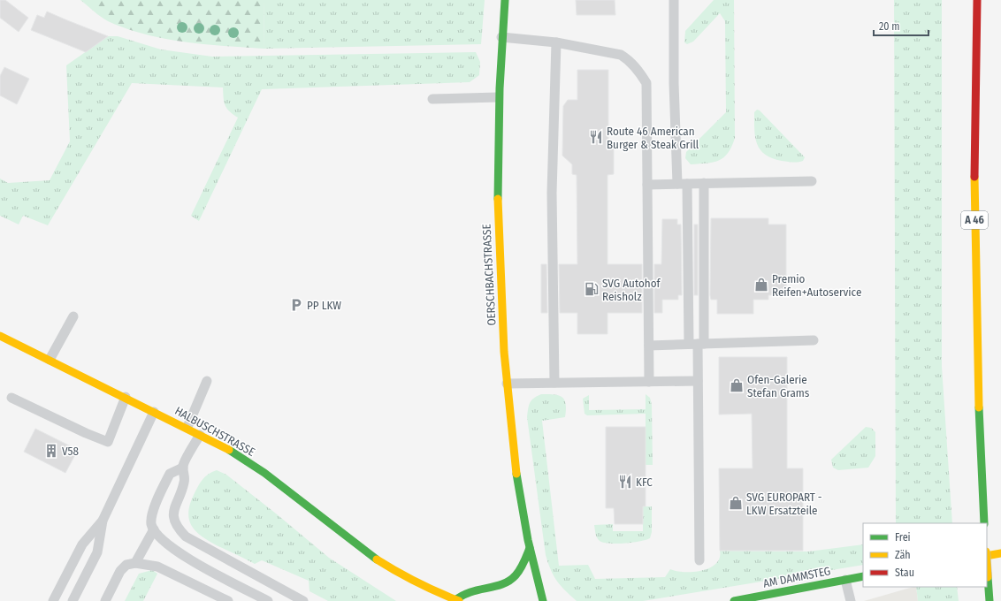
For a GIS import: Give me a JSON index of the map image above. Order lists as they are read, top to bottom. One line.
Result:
{"streets":{"main road":["A 46","OERSCHBACHSTRASSE","HALBUSCHSTRASSE","AM DAMMSTEG"]},"places":{"restaurant":["Route 46 American Burger & Steak Grill","KFC"],"shop":["Premio Reifen+Autoservice","Ofen-Galerie Stefan Grams","SVG EUROPART - LKW Ersatzteile"],"fuel station":["SVG Autohof Reisholz"],"parking":["PP LKW"],"building":["V58"]},"legend":["Frei","Zäh","Stau"],"scale_bar":"20 m"}
